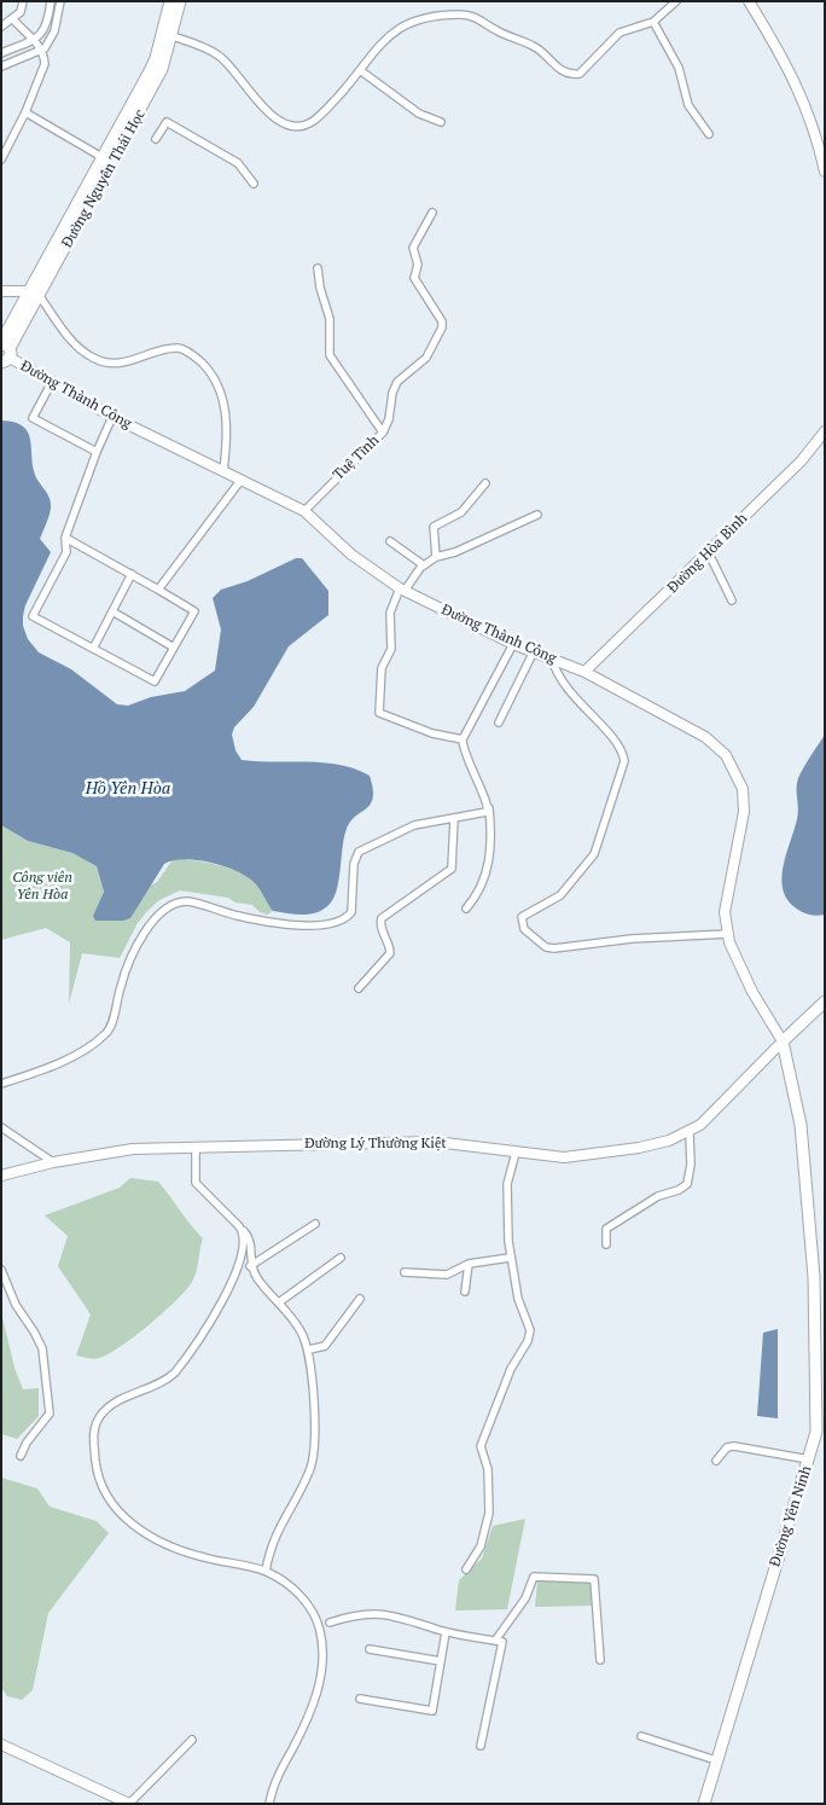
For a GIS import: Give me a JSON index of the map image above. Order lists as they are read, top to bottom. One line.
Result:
{"streets":{"main road":["Đường Nguyễn Thái Học","Đường Thành Công","Đường Hòa Bình","Đường Lý Thường Kiệt","Đường Yên Ninh"],"street":["Tuệ Tĩnh"]},"crossings":[["Đường Nguyễn Thái Học","Đường Thành Công"],["Đường Thành Công","Tuệ Tĩnh"],["Đường Thành Công","Đường Hòa Bình"],["Đường Thành Công","Đường Lý Thường Kiệt"],["Đường Thành Công","Đường Yên Ninh"],["Đường Lý Thường Kiệt","Đường Yên Ninh"]],"water":["Hồ Yên Hòa"],"parks":["Công viên Yên Hòa"]}
